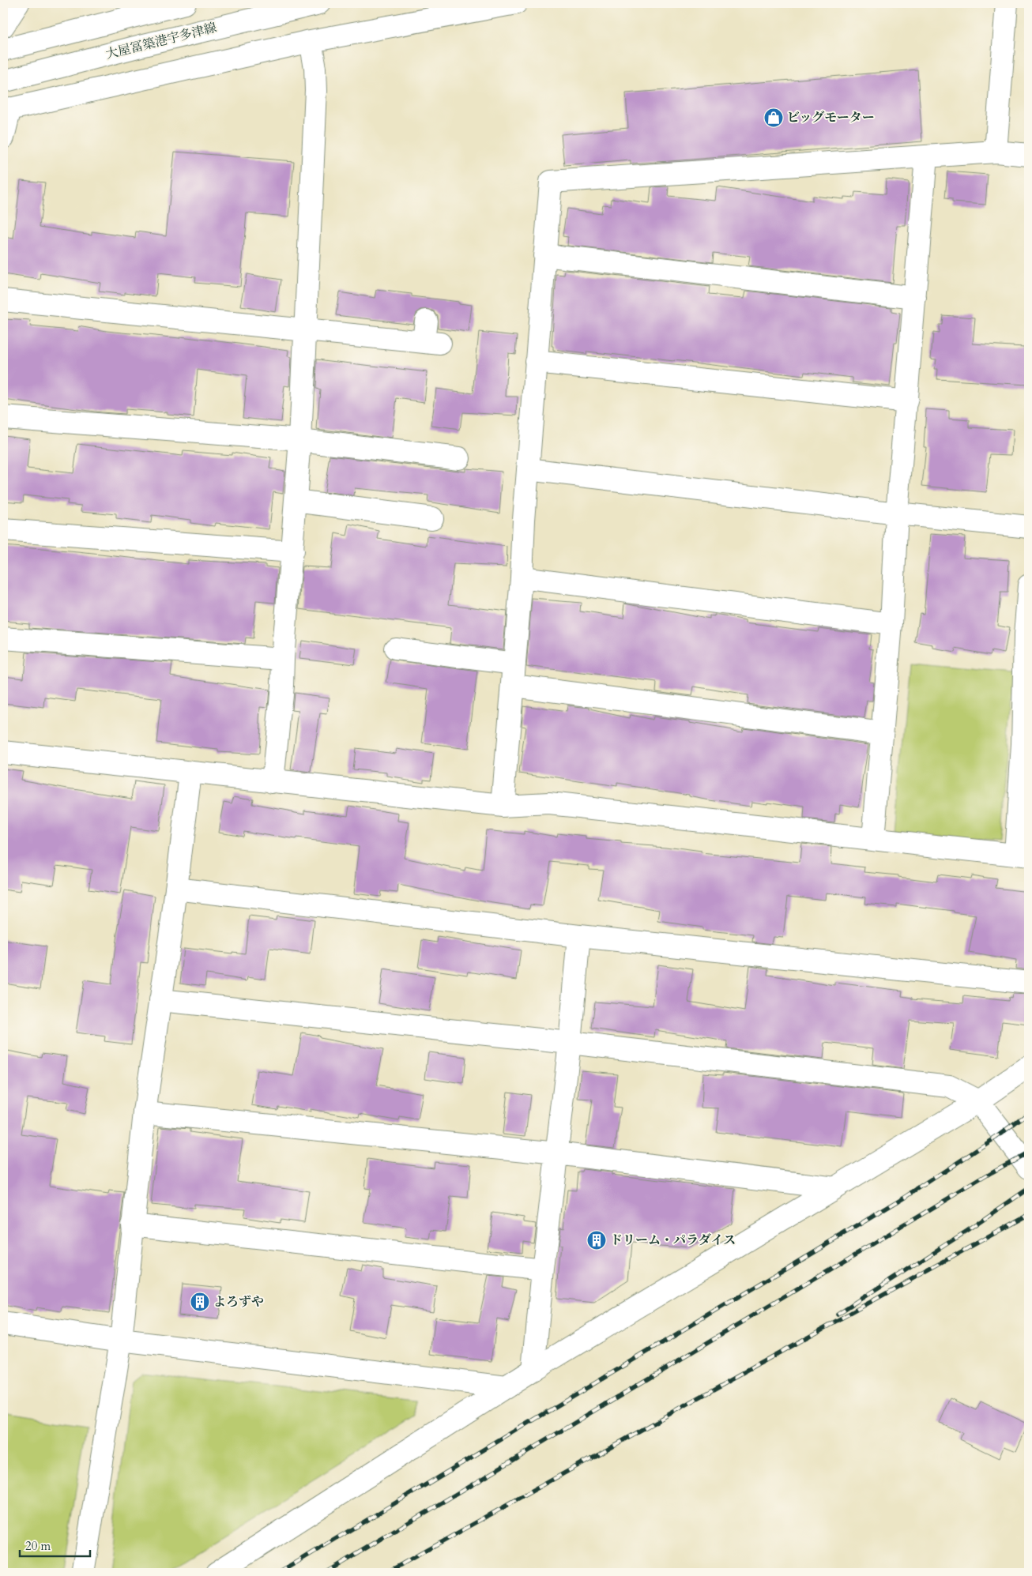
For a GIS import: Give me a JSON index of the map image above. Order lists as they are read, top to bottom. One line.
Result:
{"streets":{"street":["大屋冨築港宇多津線"]},"places":{"shop":["ビッグモーター"],"building":["ドリーム・パラダイス","よろずや"]},"scale_bar":"20 m"}
